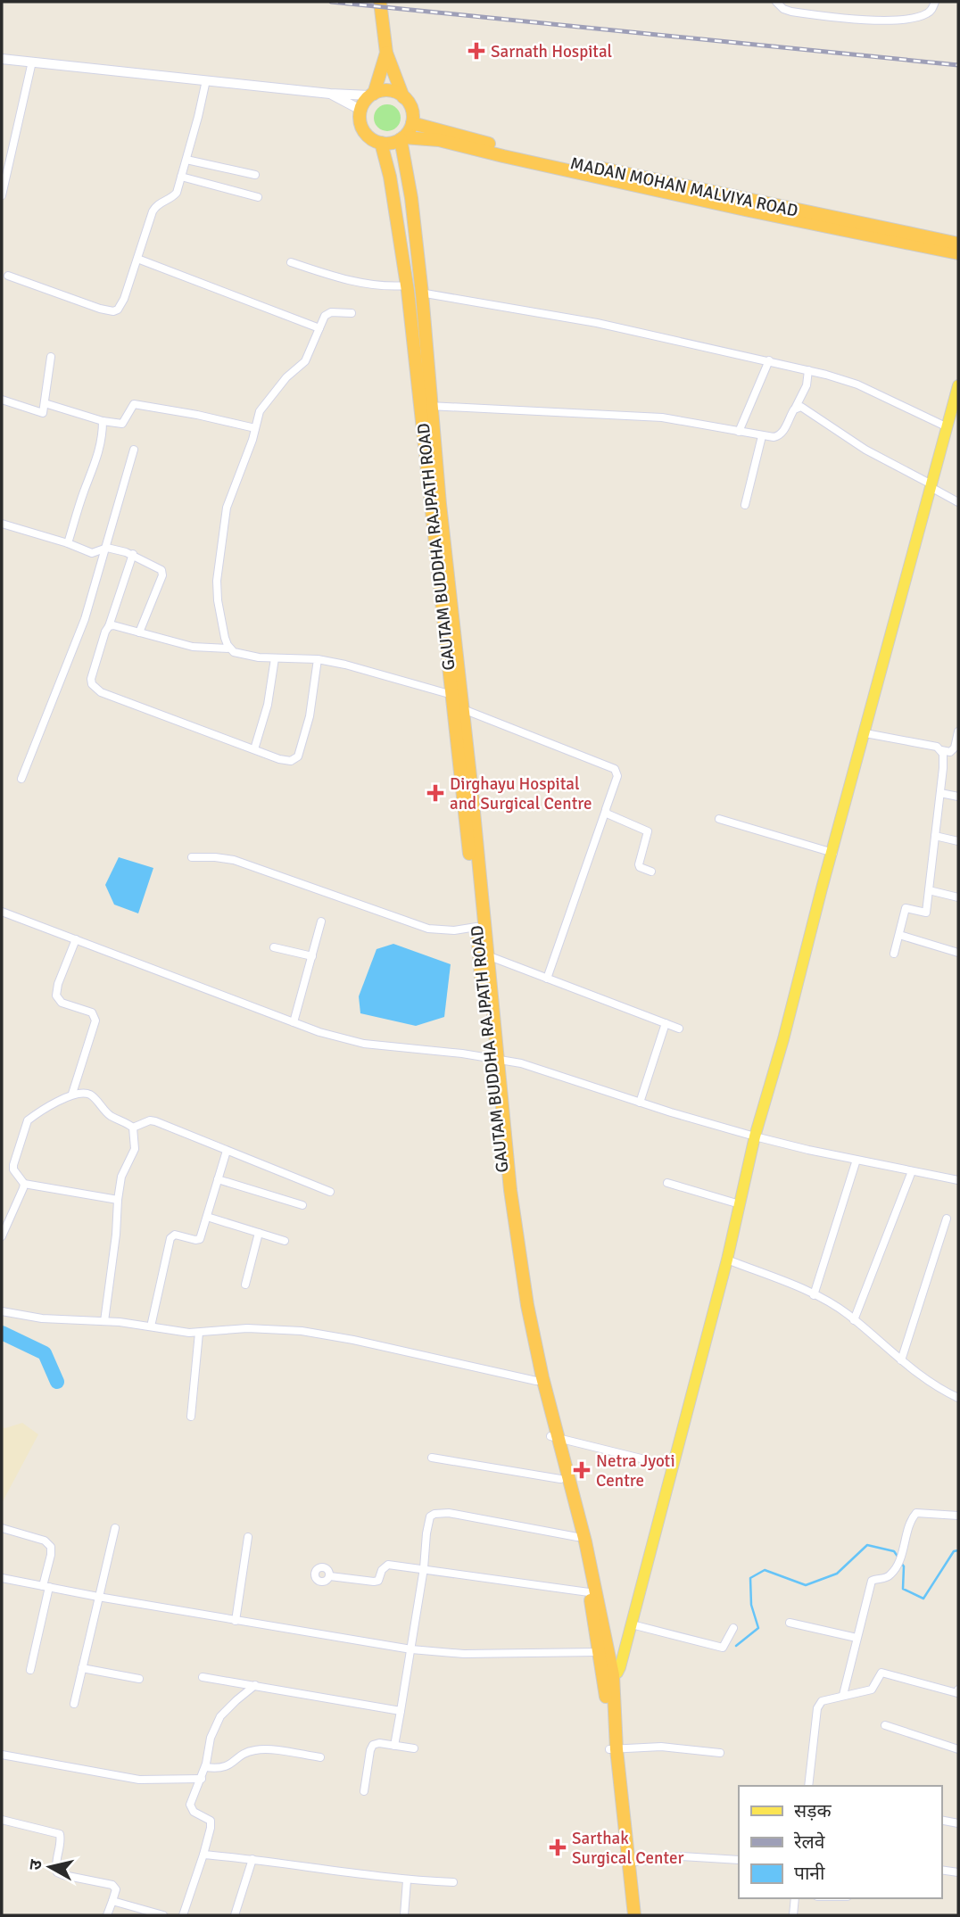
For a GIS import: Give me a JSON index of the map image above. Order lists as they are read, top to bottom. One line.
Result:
{"streets":{"highway":["MADAN MOHAN MALVIYA ROAD","GAUTAM BUDDHA RAJPATH ROAD"]},"crossings":[["MADAN MOHAN MALVIYA ROAD","GAUTAM BUDDHA RAJPATH ROAD"]],"places":{"health":["Sarnath Hospital","Dirghayu Hospital and Surgical Centre","Netra Jyoti Centre","Sarthak Surgical Center"]},"legend":["सड़क","रेलवे","पानी"],"north":"left"}
